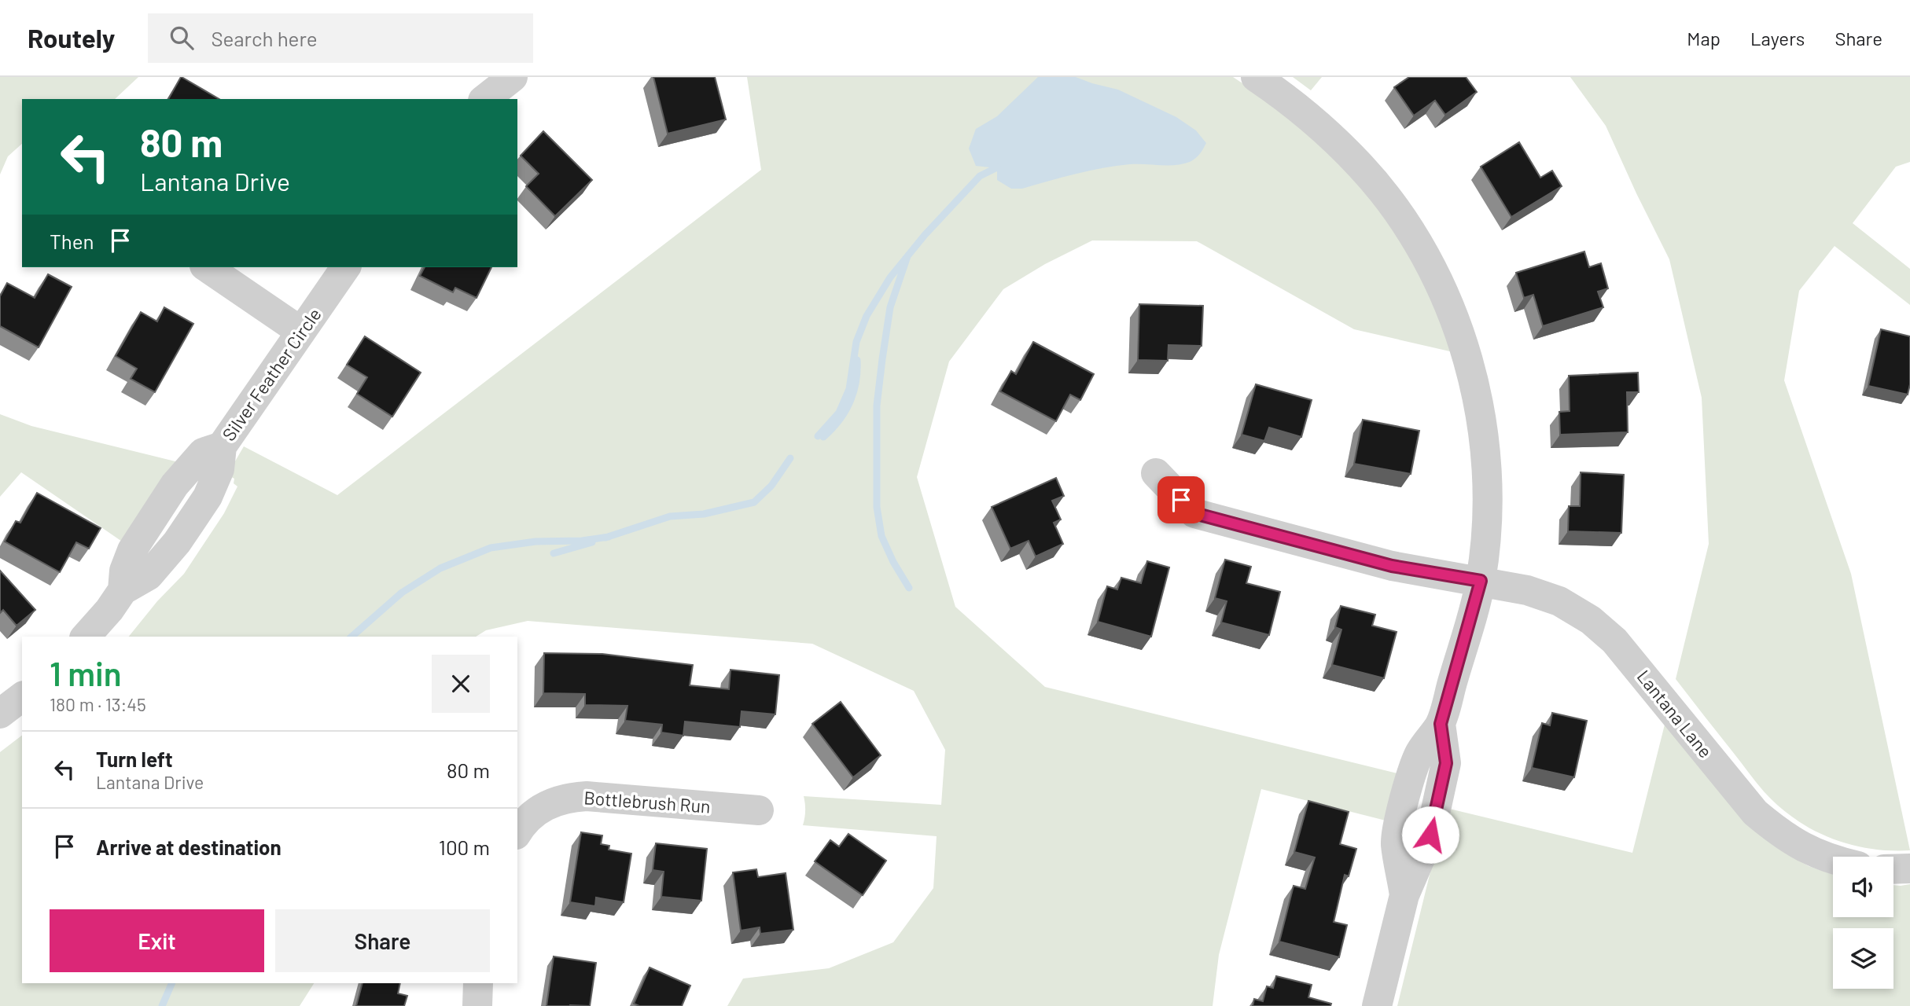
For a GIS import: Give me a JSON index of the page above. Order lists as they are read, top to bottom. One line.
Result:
{"streets":{"street":["Silver Feather Circle","Lantana Lane","Bottlebrush Run"]},"page":{"header":"Routely","search":"Search here","nav":["Map","Layers","Share"],"turn":["80 m","Lantana Drive"],"then":"Then","heading":["1 min","180 m · 13:45"],"list":[{"name":"Turn left","note":"Lantana Drive","value":"80 m"},{"name":"Arrive at destination","value":"100 m"}],"buttons":["Exit","Share"]}}
